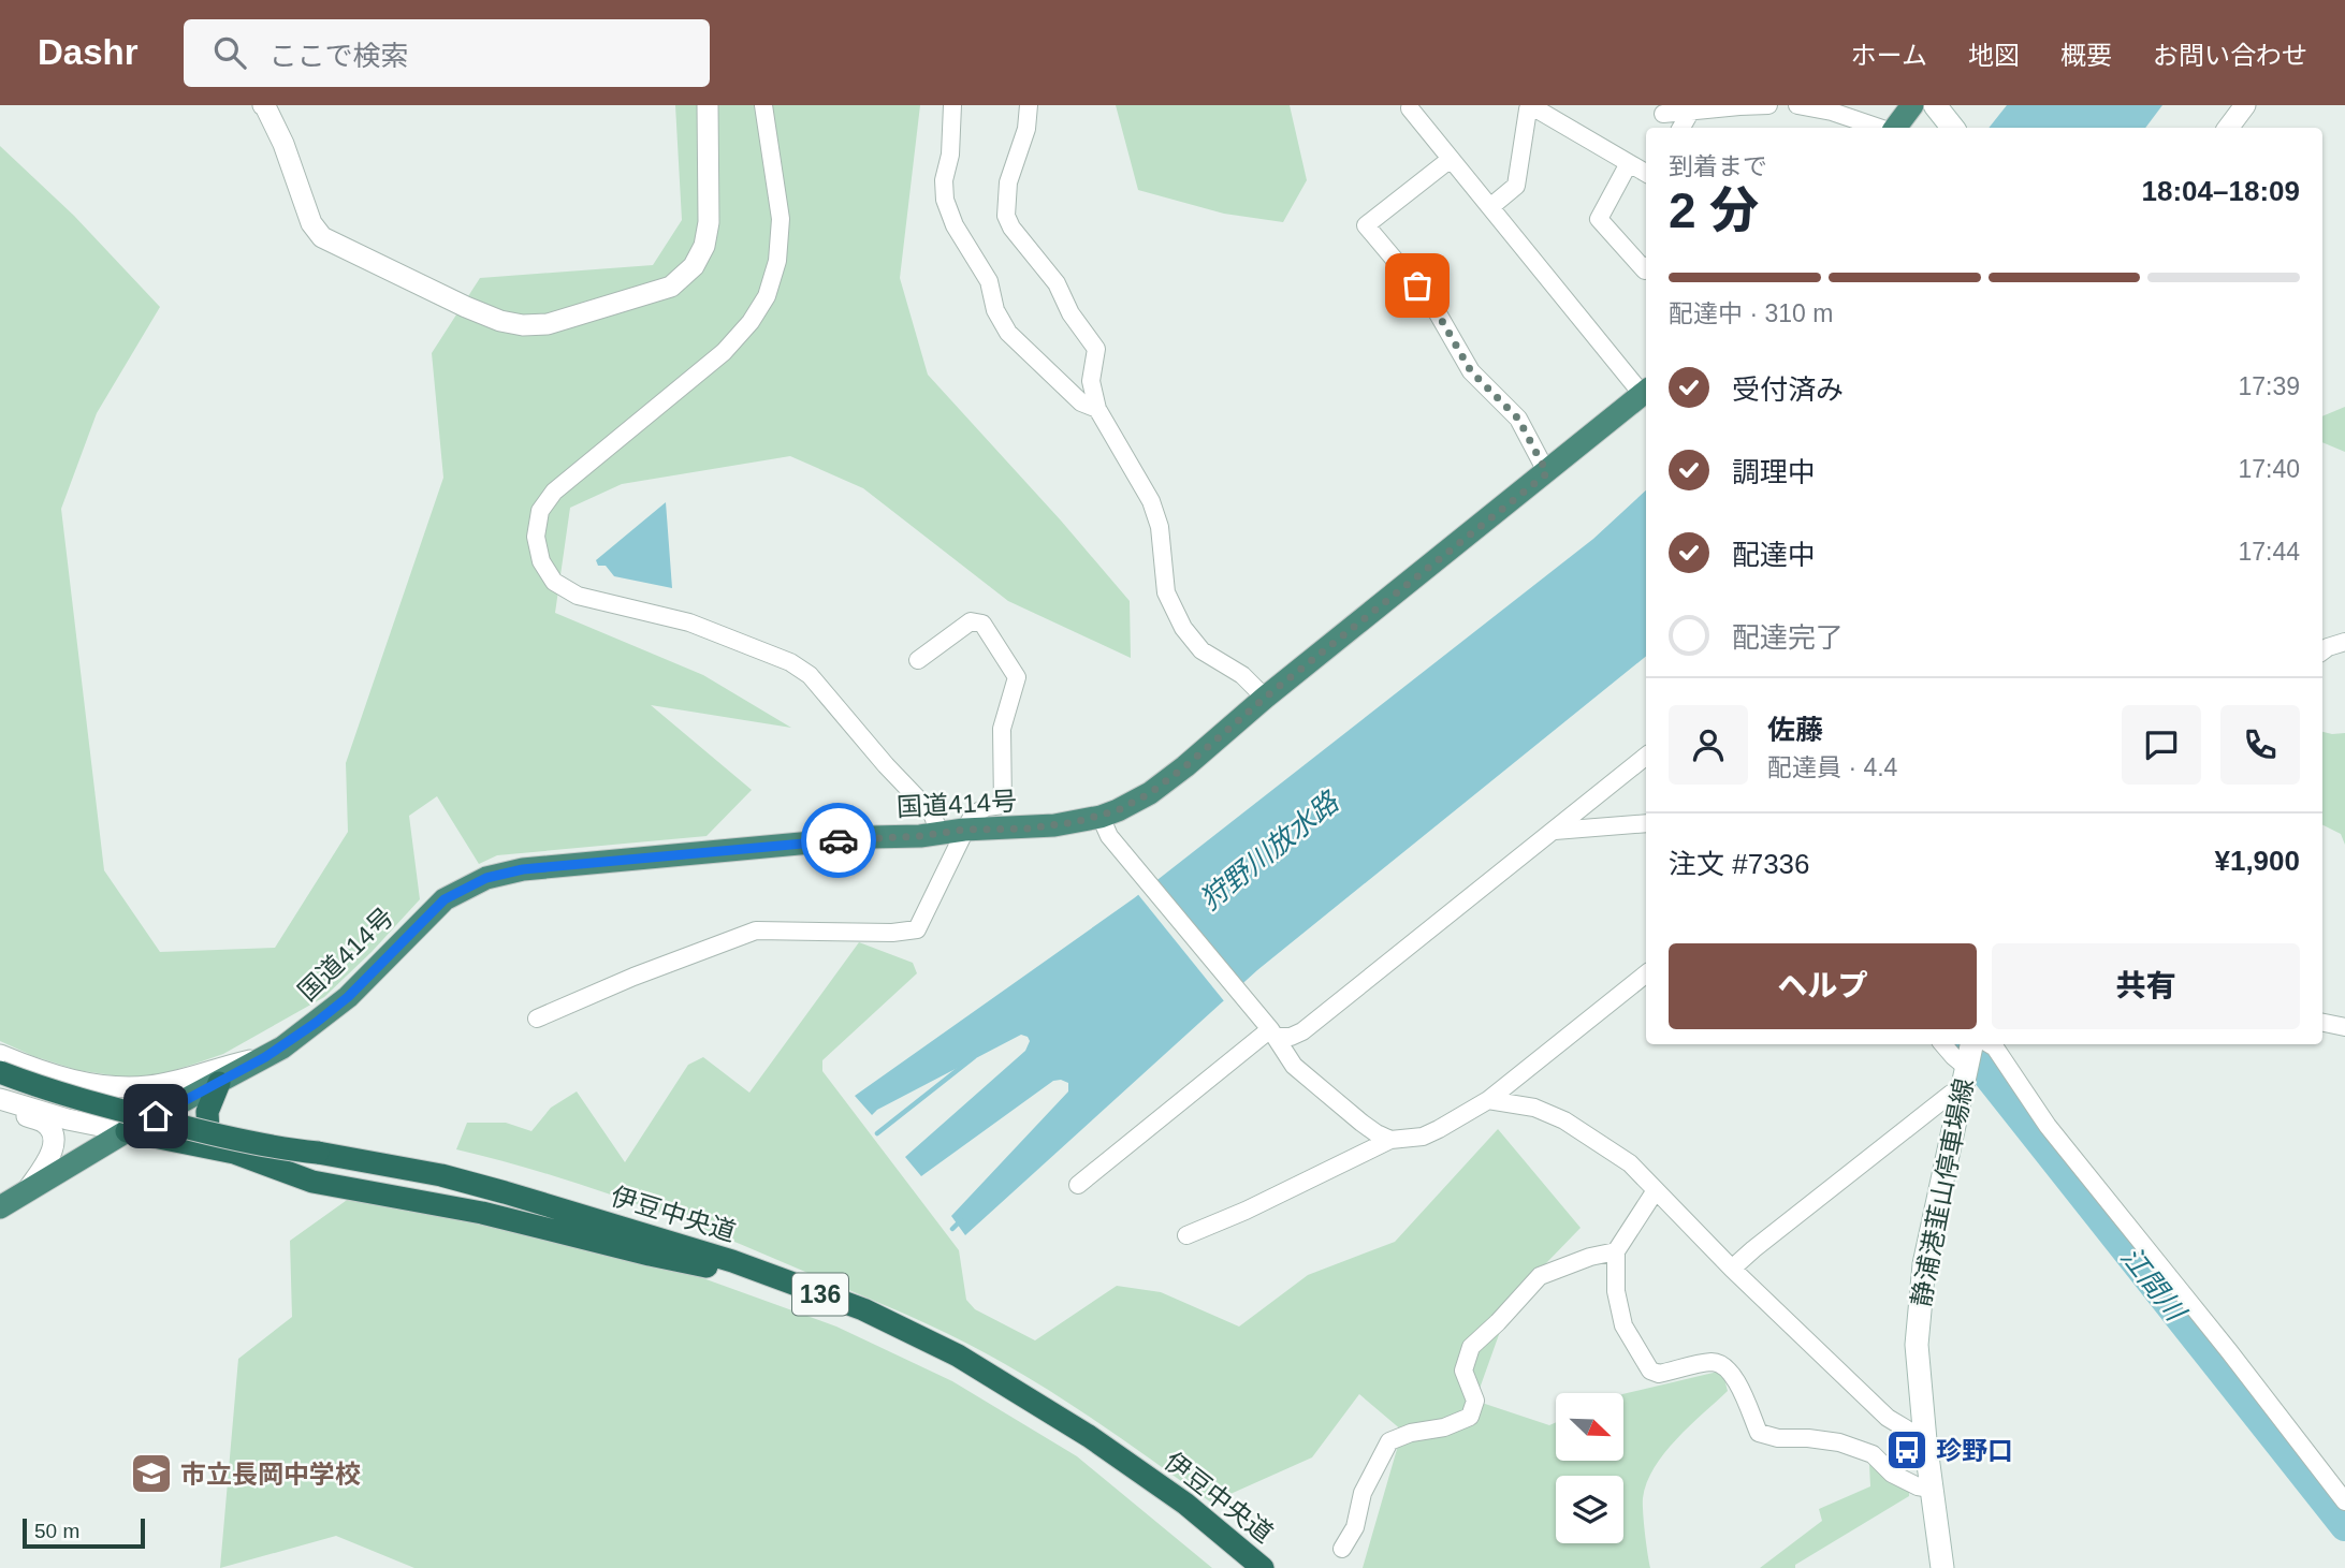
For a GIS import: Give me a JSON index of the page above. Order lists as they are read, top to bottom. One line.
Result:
{"streets":{"highway":["国道414号","伊豆中央道","136"],"main road":["静浦港韮山停車場線"]},"water":["狩野川放水路","江間川"],"places":{"bus stop":["珍野口"],"school or university":["市立長岡中学校"]},"scale_bar":"50 m","north":"bottom right","page":{"header":"Dashr","search":"ここで検索","nav":["ホーム","地図","概要","お問い合わせ"],"heading":["2 分","到着まで","18:04–18:09"],"panel":["佐藤","配達員 · 4.4","注文 #7336","¥1,900"],"bar":"配達中 · 310 m","list":[["受付済み","17:39"],["調理中","17:40"],["配達中","17:44"],"配達完了"],"buttons":["ヘルプ","共有"],"scale":"50 m"}}
